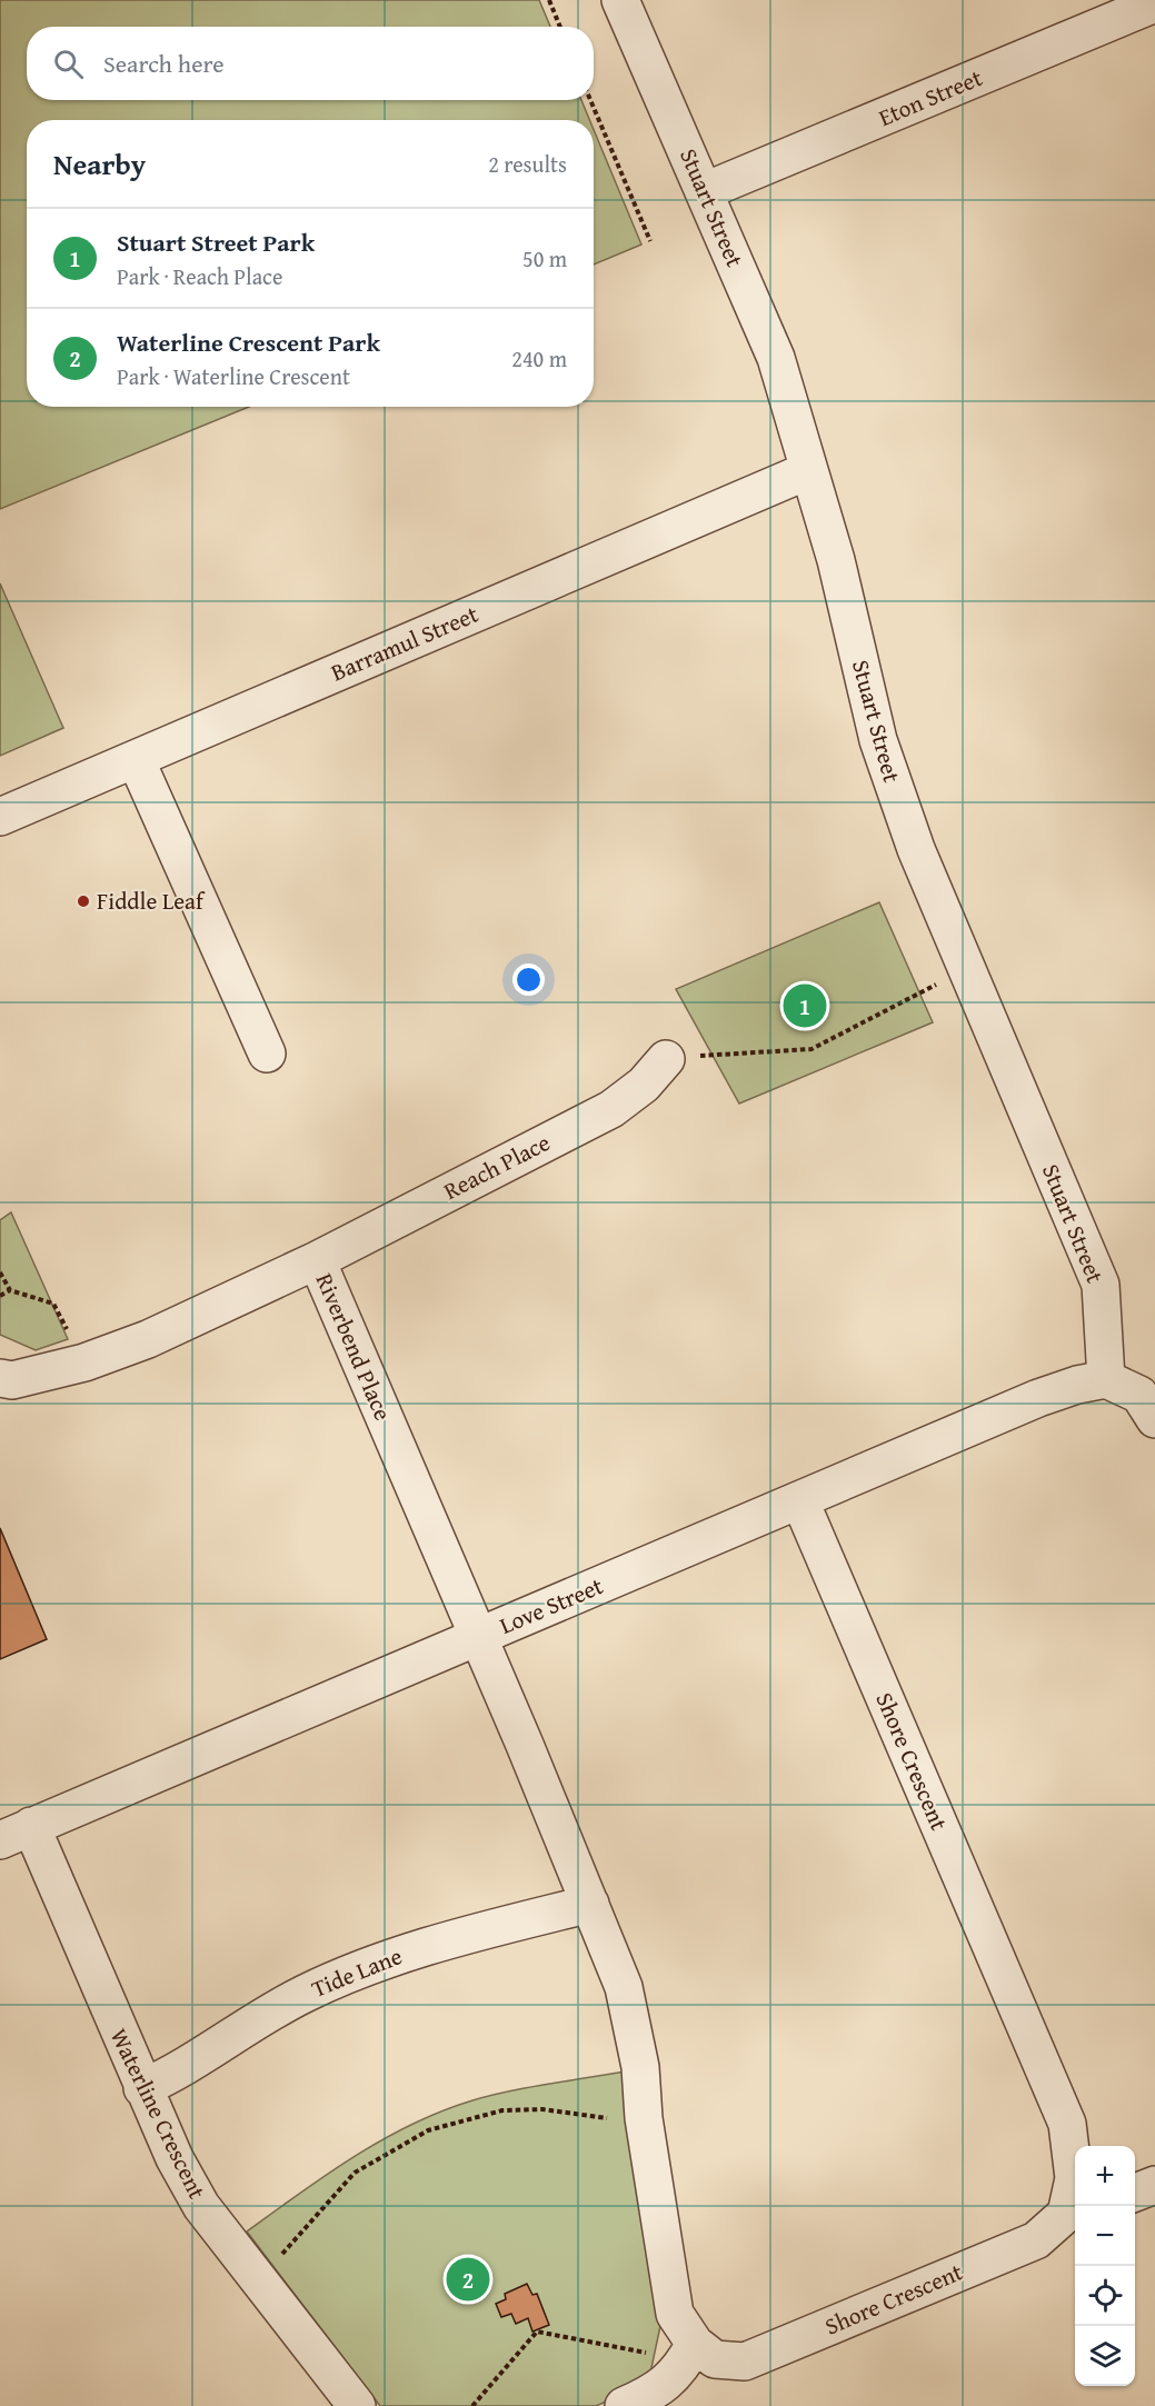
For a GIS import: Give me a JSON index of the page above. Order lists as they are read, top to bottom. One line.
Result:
{"streets":{"street":["Eton Street","Stuart Street","Barramul Street","Reach Place","Riverbend Place","Love Street","Shore Crescent","Tide Lane","Waterline Crescent"]},"crossings":[["Eton Street","Stuart Street"],["Stuart Street","Barramul Street"],["Stuart Street","Love Street"],["Reach Place","Riverbend Place"],["Riverbend Place","Love Street"],["Riverbend Place","Shore Crescent"],["Love Street","Shore Crescent"],["Love Street","Waterline Crescent"],["Shore Crescent","Tide Lane"],["Tide Lane","Waterline Crescent"]],"places":["Fiddle Leaf"],"page":{"search":"Search here","heading":["Nearby","2 results"],"list":[{"mark":"1","name":"Stuart Street Park","note":"Park · Reach Place","value":"50 m"},{"mark":"2","name":"Waterline Crescent Park","note":"Park · Waterline Crescent","value":"240 m"}],"pins":["1","2"],"map_buttons":["+","−"]}}
